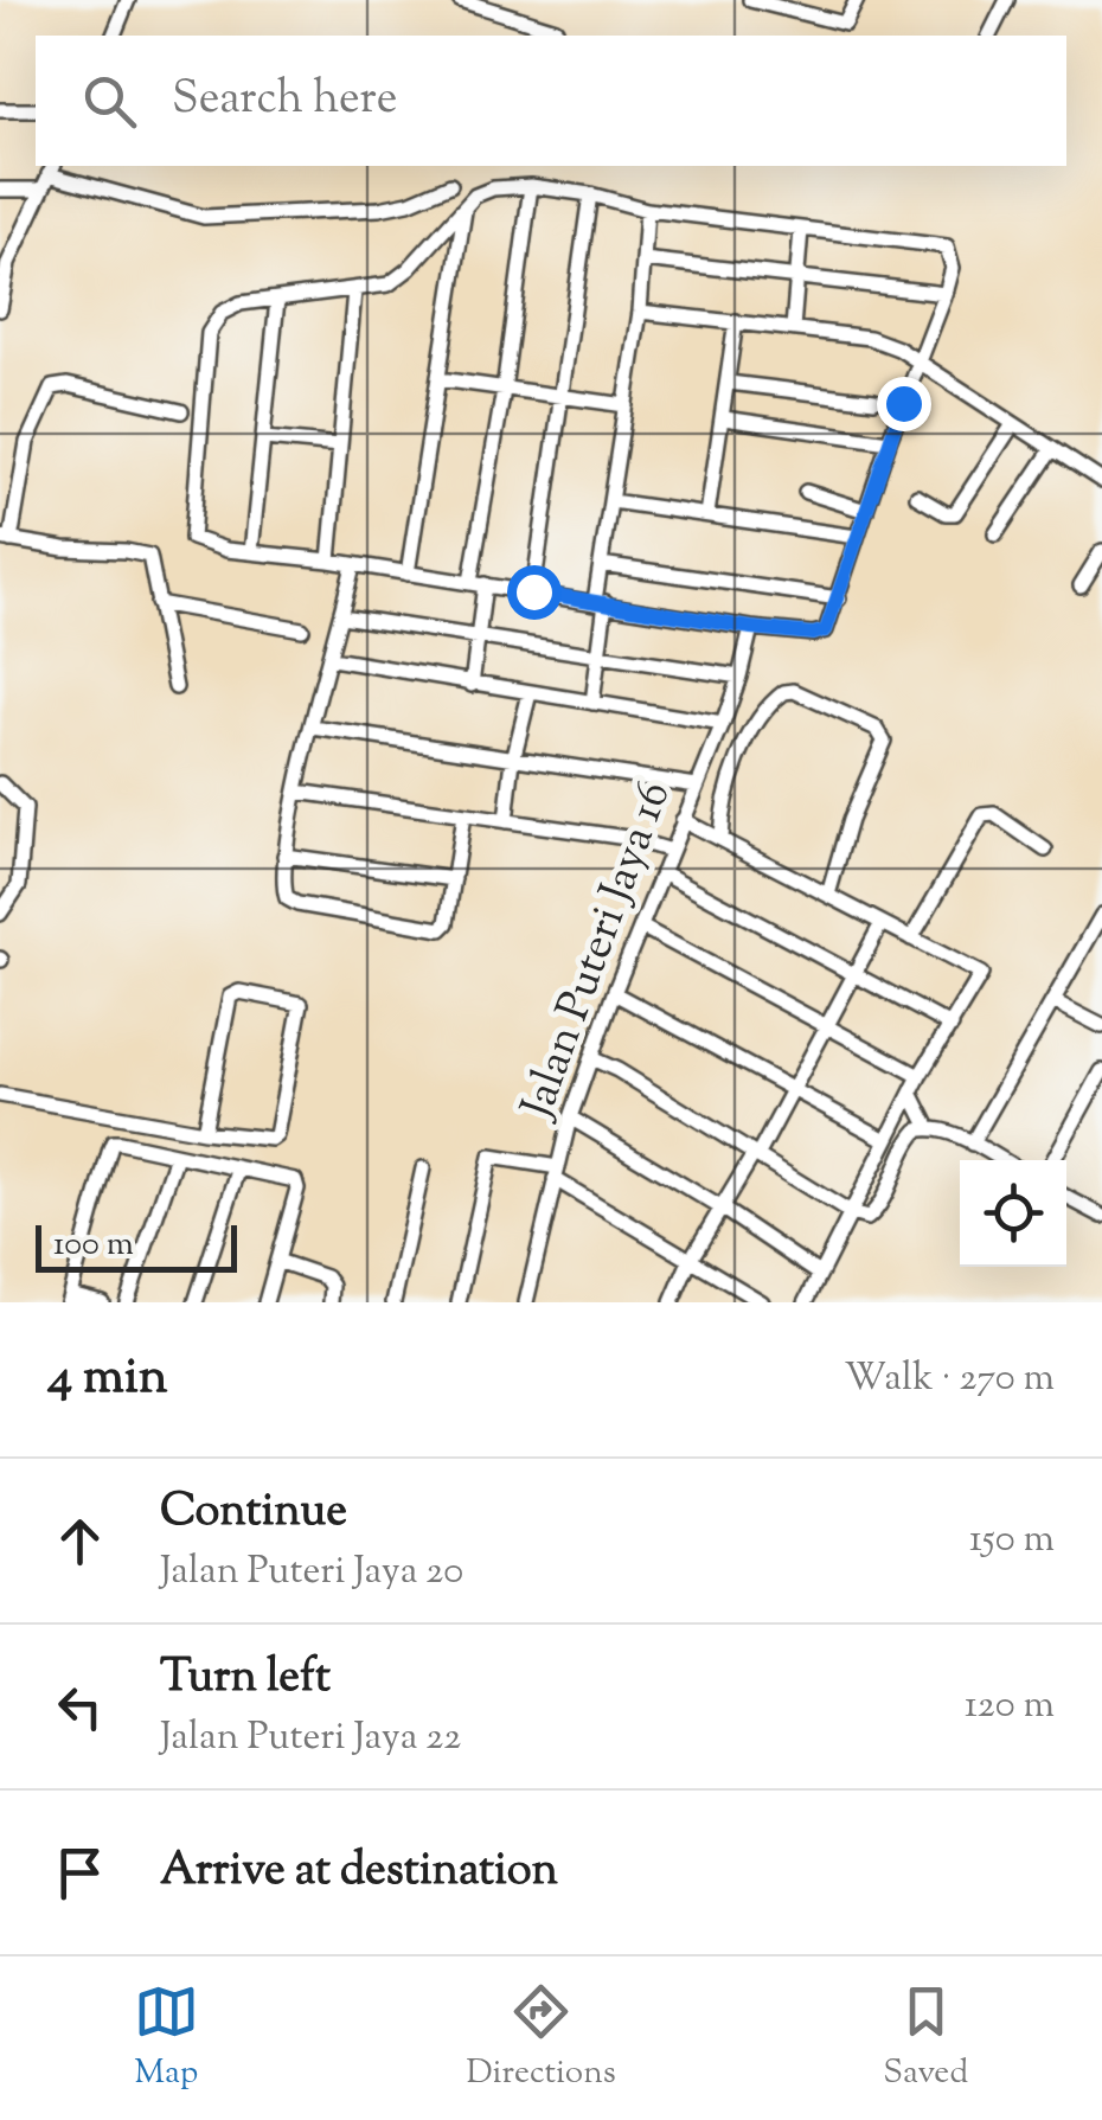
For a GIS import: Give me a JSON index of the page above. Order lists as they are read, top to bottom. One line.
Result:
{"streets":{"street":["Jalan Puteri Jaya 16"]},"scale_bar":"100 m","page":{"search":"Search here","scale":"100 m","heading":["4 min","Walk · 270 m"],"list":[["Continue","Jalan Puteri Jaya 20","150 m"],["Turn left","Jalan Puteri Jaya 22","120 m"],"Arrive at destination"],"nav":["Map","Directions","Saved"]}}
